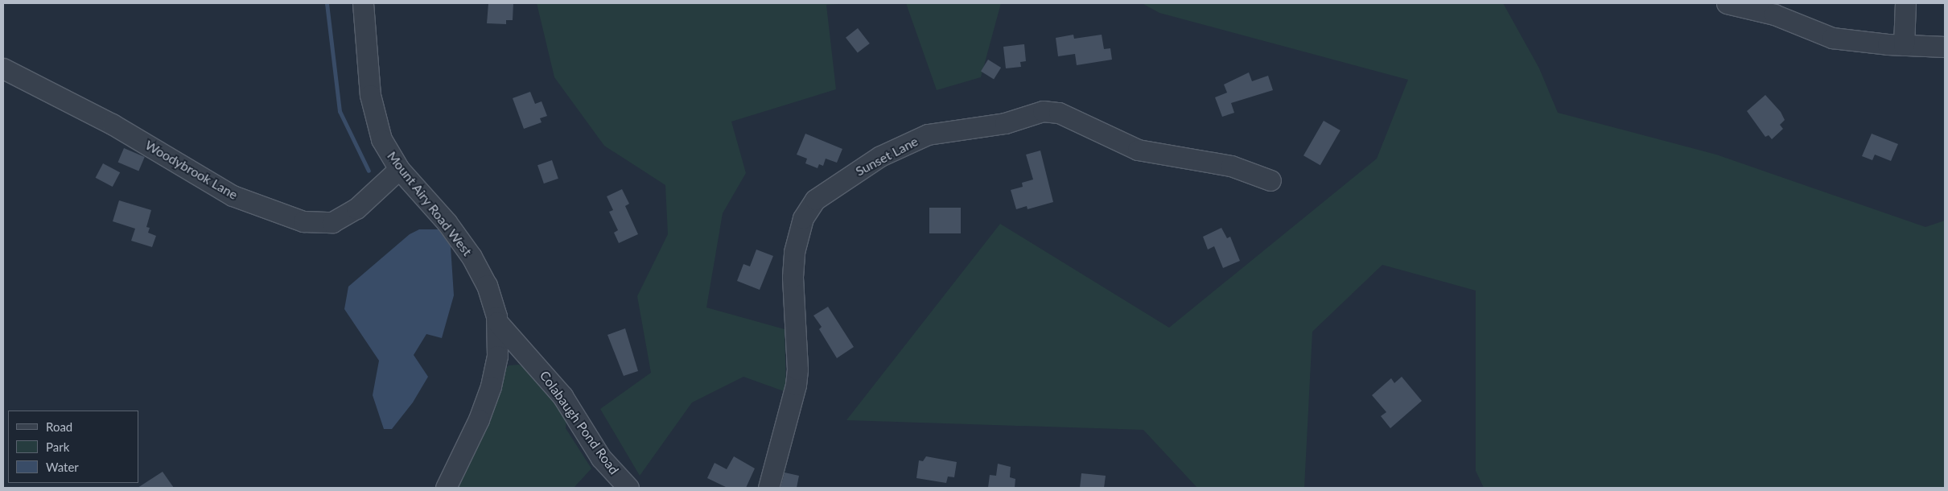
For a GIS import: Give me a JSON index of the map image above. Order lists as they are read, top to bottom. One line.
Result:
{"streets":{"street":["Sunset Lane","Woodybrook Lane","Mount Airy Road West","Colabaugh Pond Road"]},"crossings":[["Woodybrook Lane","Mount Airy Road West"],["Mount Airy Road West","Colabaugh Pond Road"]],"legend":["Road","Park","Water"]}
